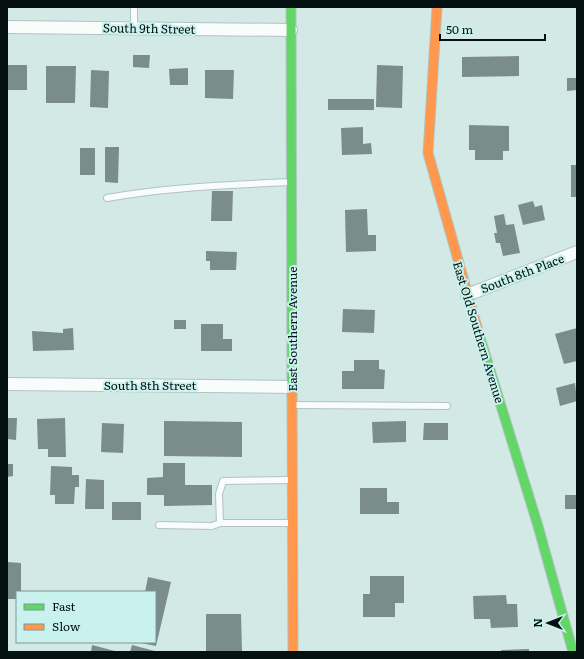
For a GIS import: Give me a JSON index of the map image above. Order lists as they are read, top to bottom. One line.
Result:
{"streets":{"street":["South 9th Street","South 8th Place","East Southern Avenue","East Old Southern Avenue","South 8th Street"]},"crossings":[["South 9th Street","East Southern Avenue"],["South 8th Place","East Old Southern Avenue"],["East Southern Avenue","South 8th Street"]],"legend":["Fast","Slow"],"scale_bar":"50 m","north":"left"}
